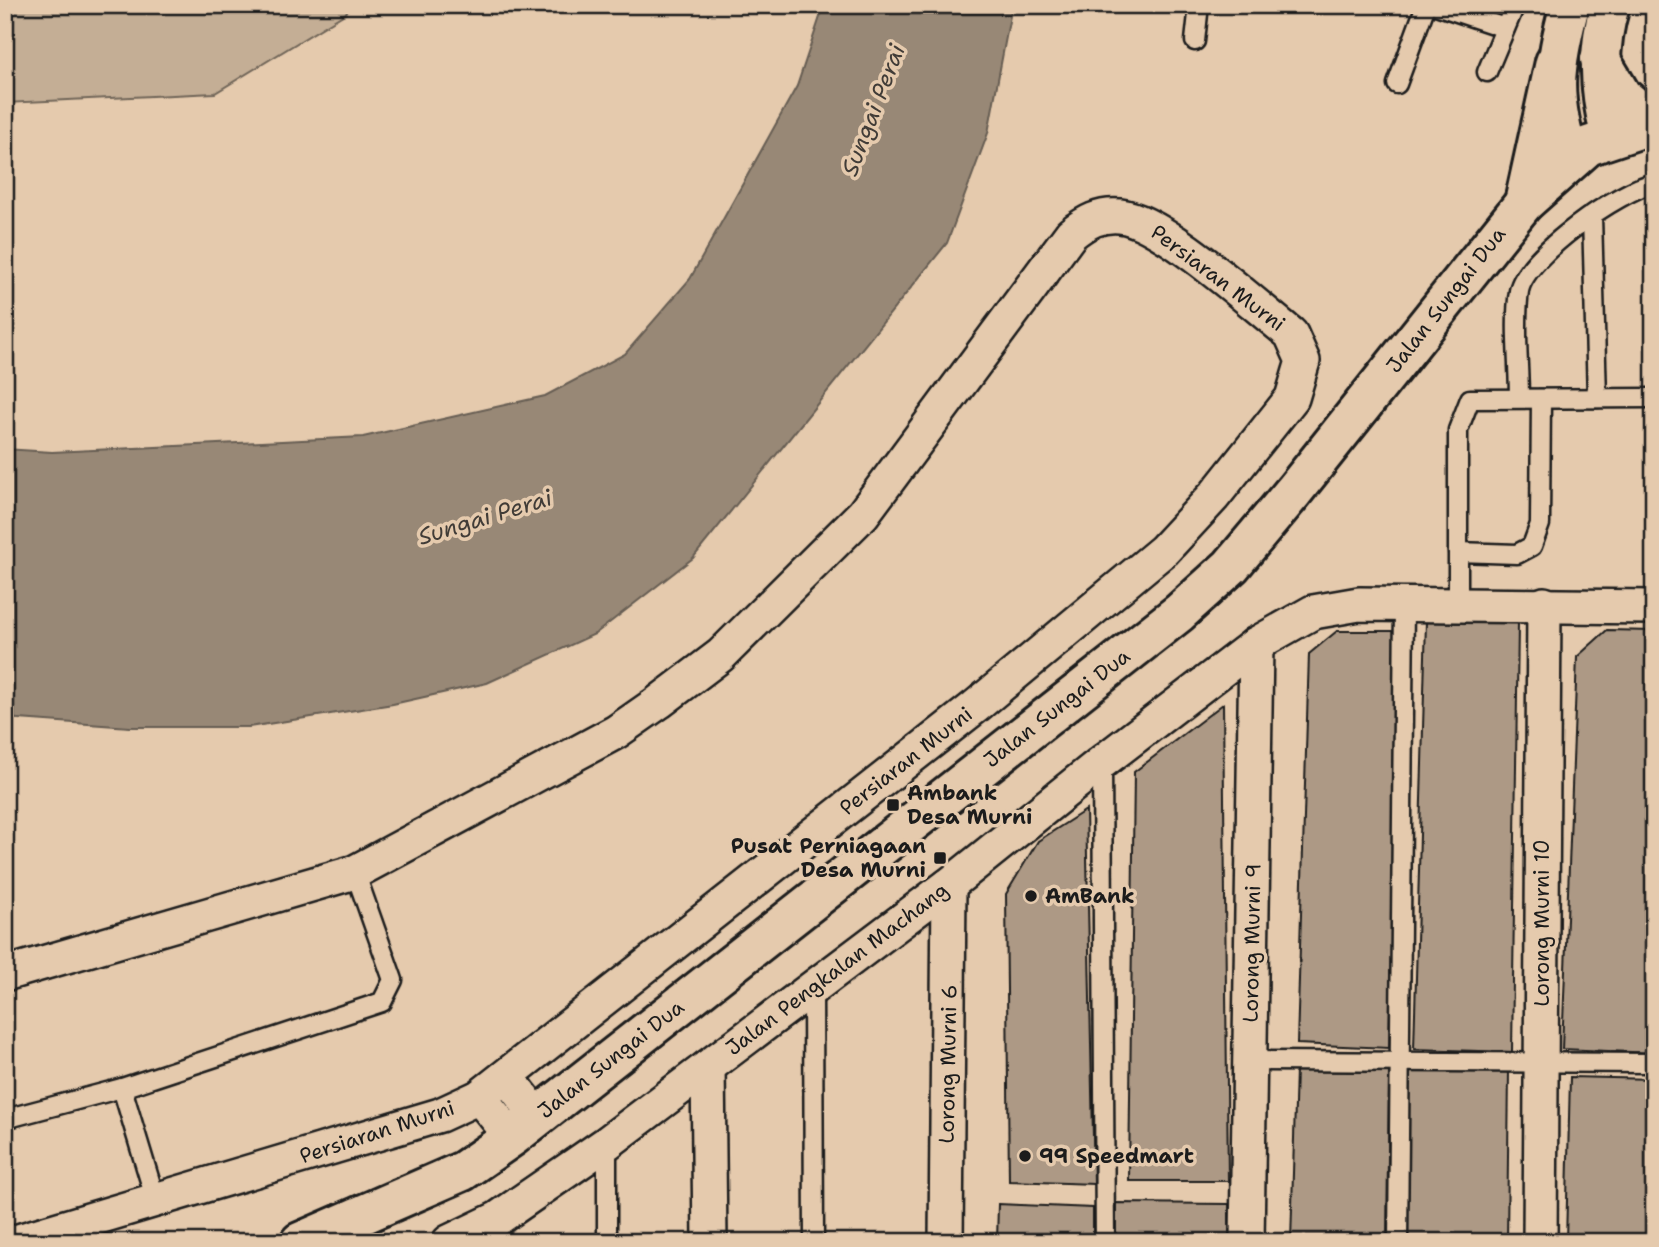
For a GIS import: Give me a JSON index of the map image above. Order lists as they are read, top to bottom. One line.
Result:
{"streets":{"main road":["Jalan Sungai Dua"],"street":["Persiaran Murni","Lorong Murni 10","Lorong Murni 9","Jalan Pengkalan Machang","Lorong Murni 6"]},"crossings":[["Lorong Murni 10","Jalan Pengkalan Machang"],["Lorong Murni 9","Jalan Pengkalan Machang"],["Jalan Pengkalan Machang","Lorong Murni 6"]],"water":["Sungai Perai"],"places":{"transit":["Ambank Desa Murni","Pusat Perniagaan Desa Murni"],"other":["AmBank","99 Speedmart"]}}
